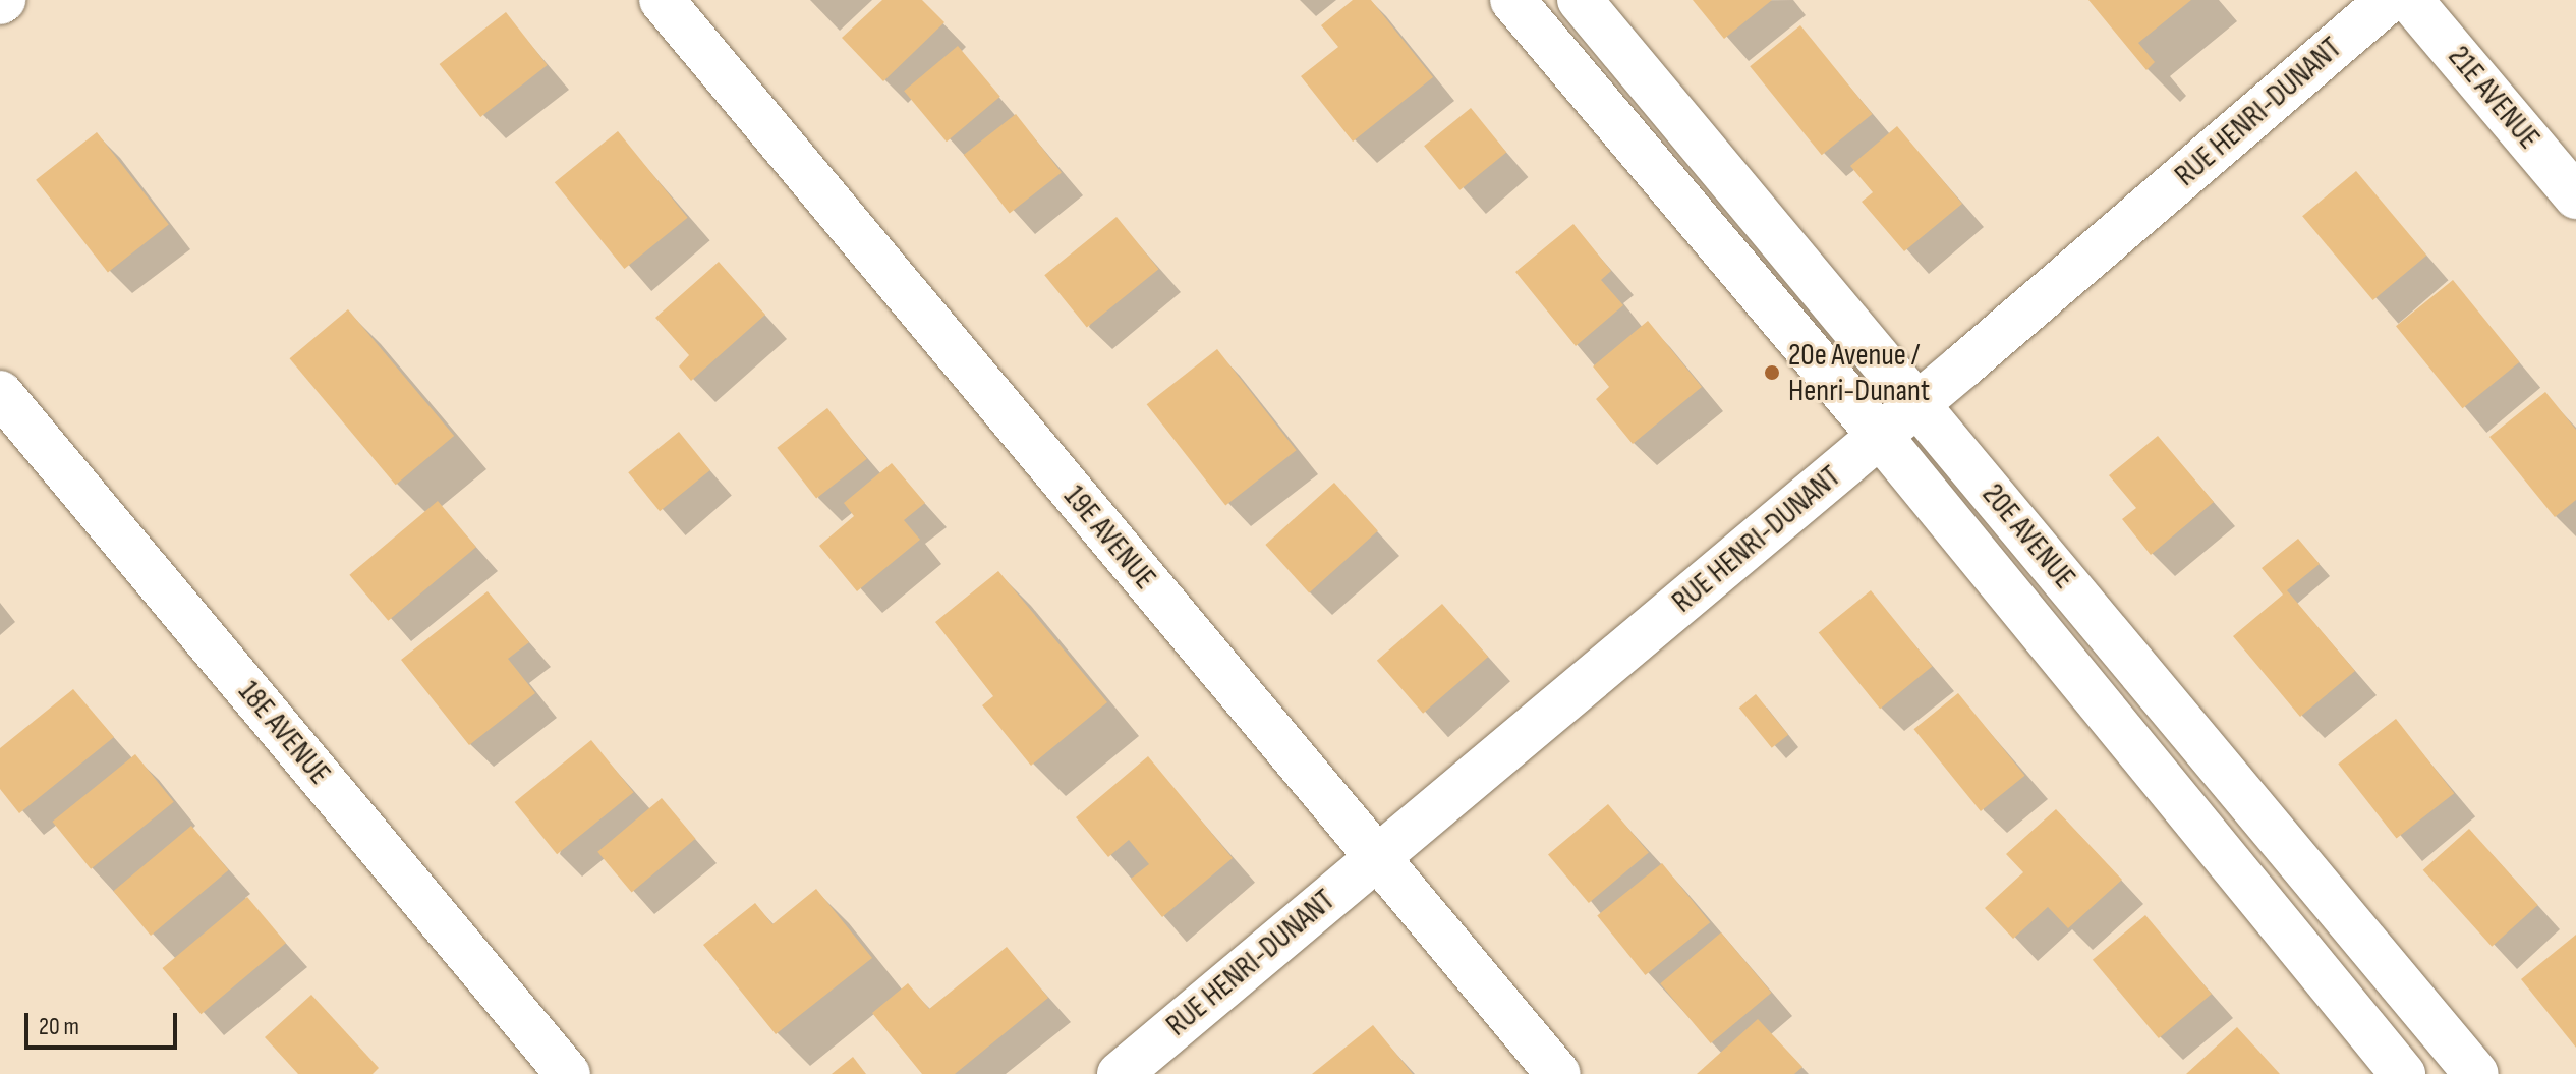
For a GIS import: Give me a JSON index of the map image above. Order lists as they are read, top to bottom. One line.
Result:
{"streets":{"street":["21E AVENUE","RUE HENRI-DUNANT","20E AVENUE","19E AVENUE","18E AVENUE"]},"crossings":[["RUE HENRI-DUNANT","20E AVENUE"],["RUE HENRI-DUNANT","19E AVENUE"]],"places":["20e Avenue / Henri-Dunant"],"scale_bar":"20 m"}
